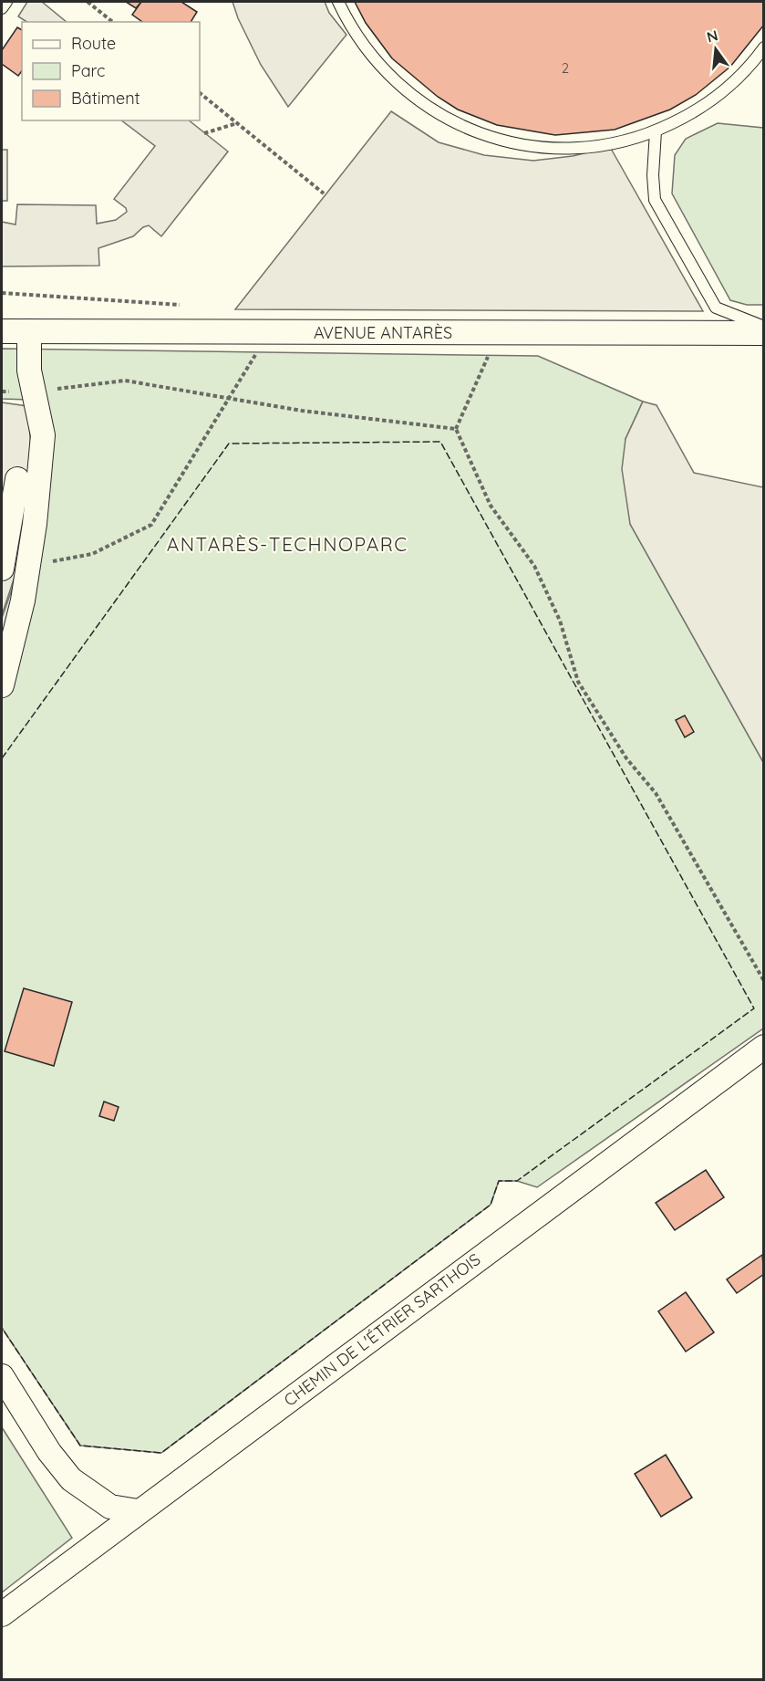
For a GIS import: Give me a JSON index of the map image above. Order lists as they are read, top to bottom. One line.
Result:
{"streets":{"street":["AVENUE ANTARÈS","CHEMIN DE L'ÉTRIER SARTHOIS"]},"districts":["ANTARÈS-TECHNOPARC"],"house_numbers":["2"],"legend":["Route","Parc","Bâtiment"],"north":"top"}
